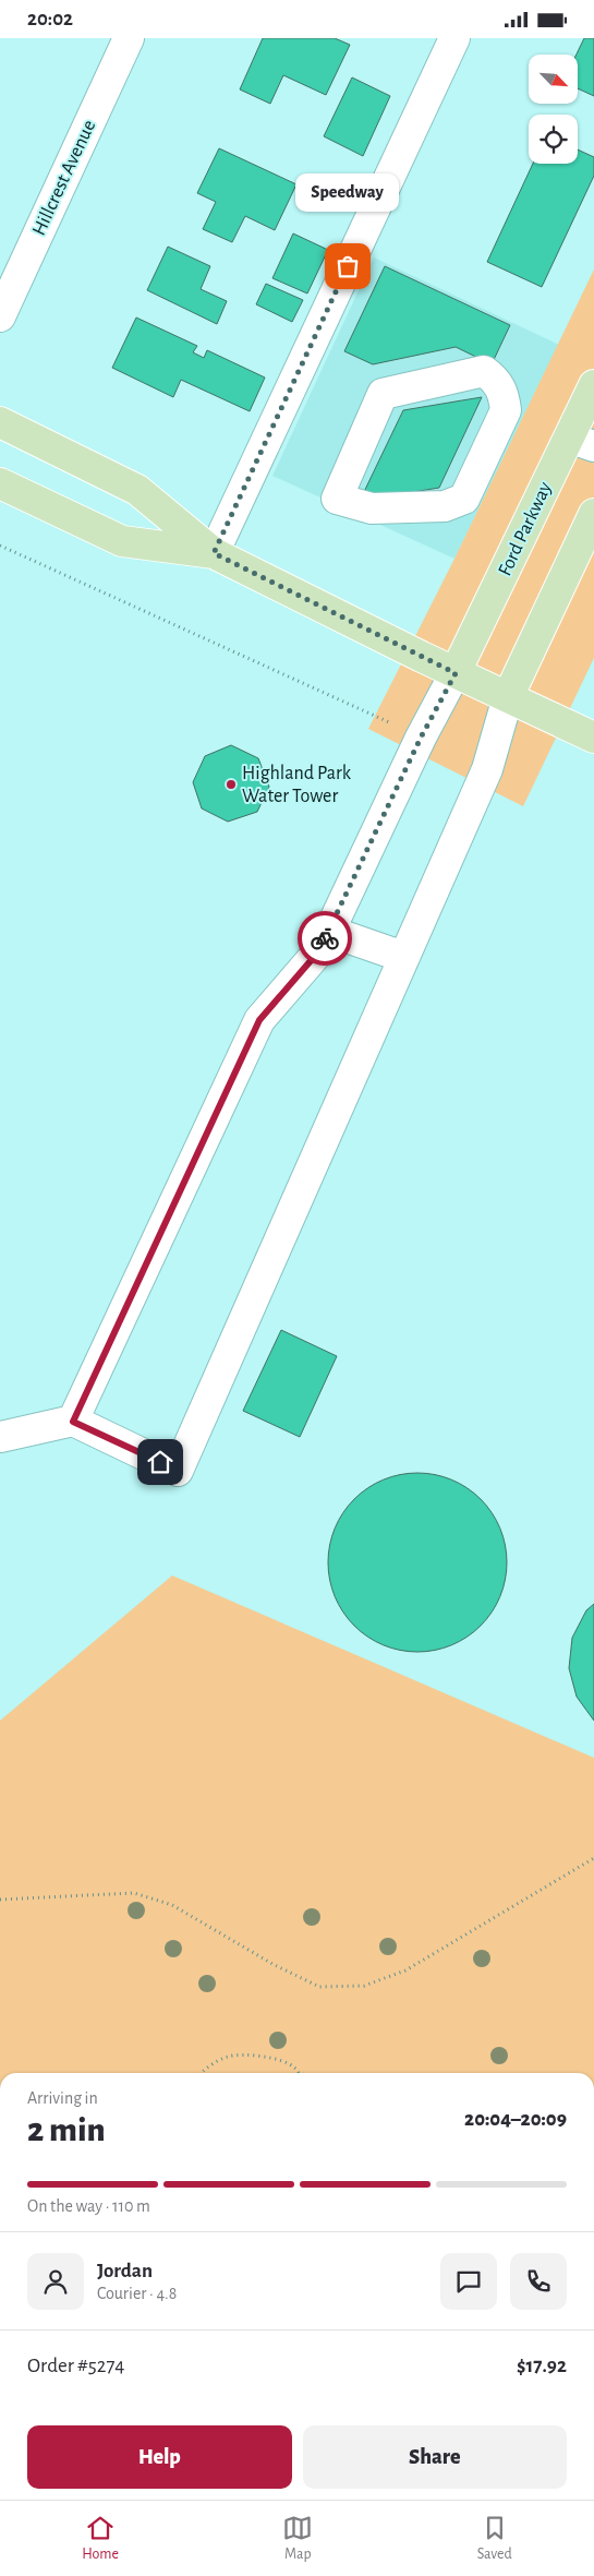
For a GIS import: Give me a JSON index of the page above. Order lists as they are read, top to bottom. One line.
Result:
{"streets":{"main road":["Ford Parkway"],"street":["Hillcrest Avenue"]},"places":["Speedway","Highland Park Water Tower"],"north":"bottom right","page":{"status":"20:02","bubble":"Speedway","heading":["2 min","Arriving in","20:04–20:09"],"panel":["Jordan","Courier · 4.8","Order #5274","$17.92"],"bar":"On the way · 110 m","buttons":["Help","Share"],"tabs":["Home","Map","Saved"]}}
